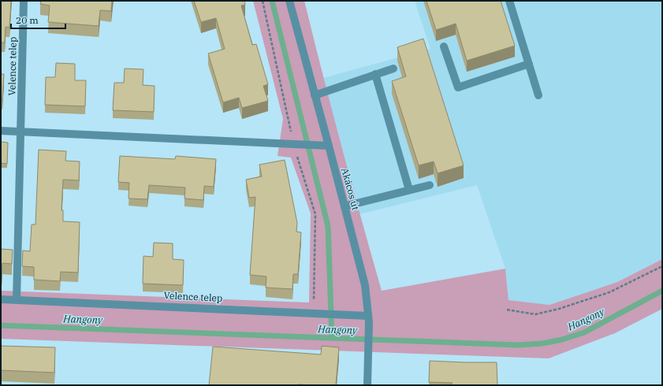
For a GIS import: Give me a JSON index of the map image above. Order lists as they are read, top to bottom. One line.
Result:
{"streets":{"street":["Velence telep","Akácos út"]},"crossings":[["Velence telep","Akácos út"]],"water":["Hangony"],"scale_bar":"20 m"}
